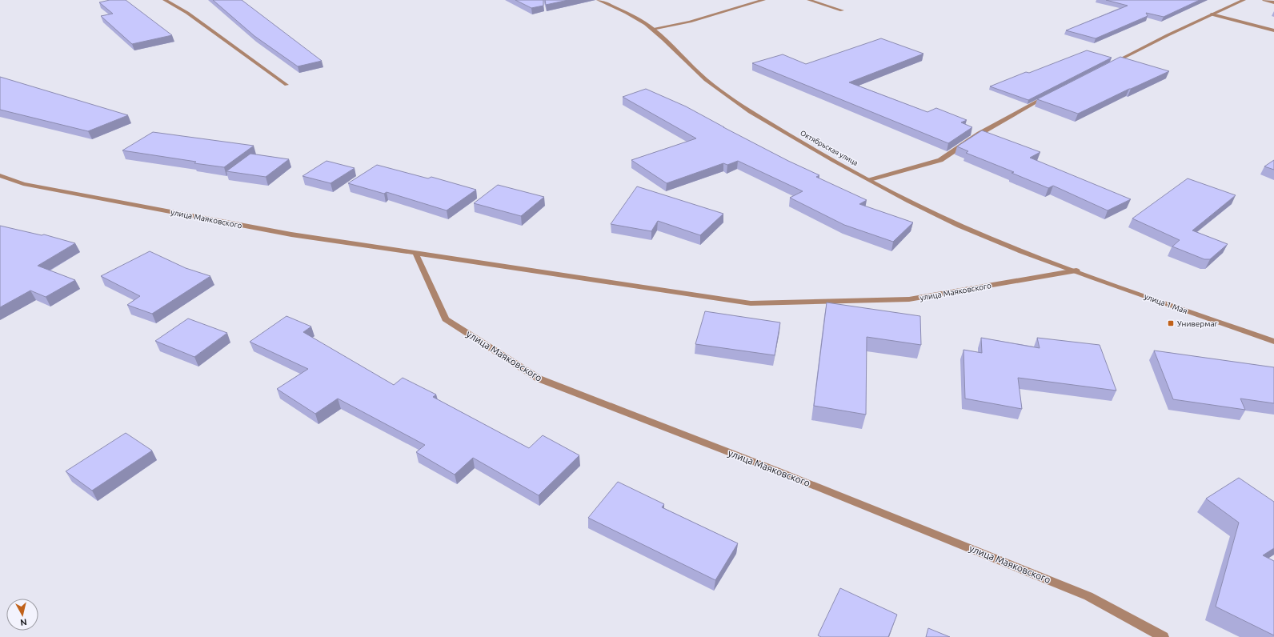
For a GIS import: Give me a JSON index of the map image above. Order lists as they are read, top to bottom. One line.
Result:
{"streets":{"street":["Октябрьская улица","улица Маяковского","улица 1 Мая"]},"crossings":[["Октябрьская улица","улица Маяковского"],["Октябрьская улица","улица 1 Мая"],["улица Маяковского","улица 1 Мая"]],"places":{"transit":["Универмаг"]},"north":"bottom"}
